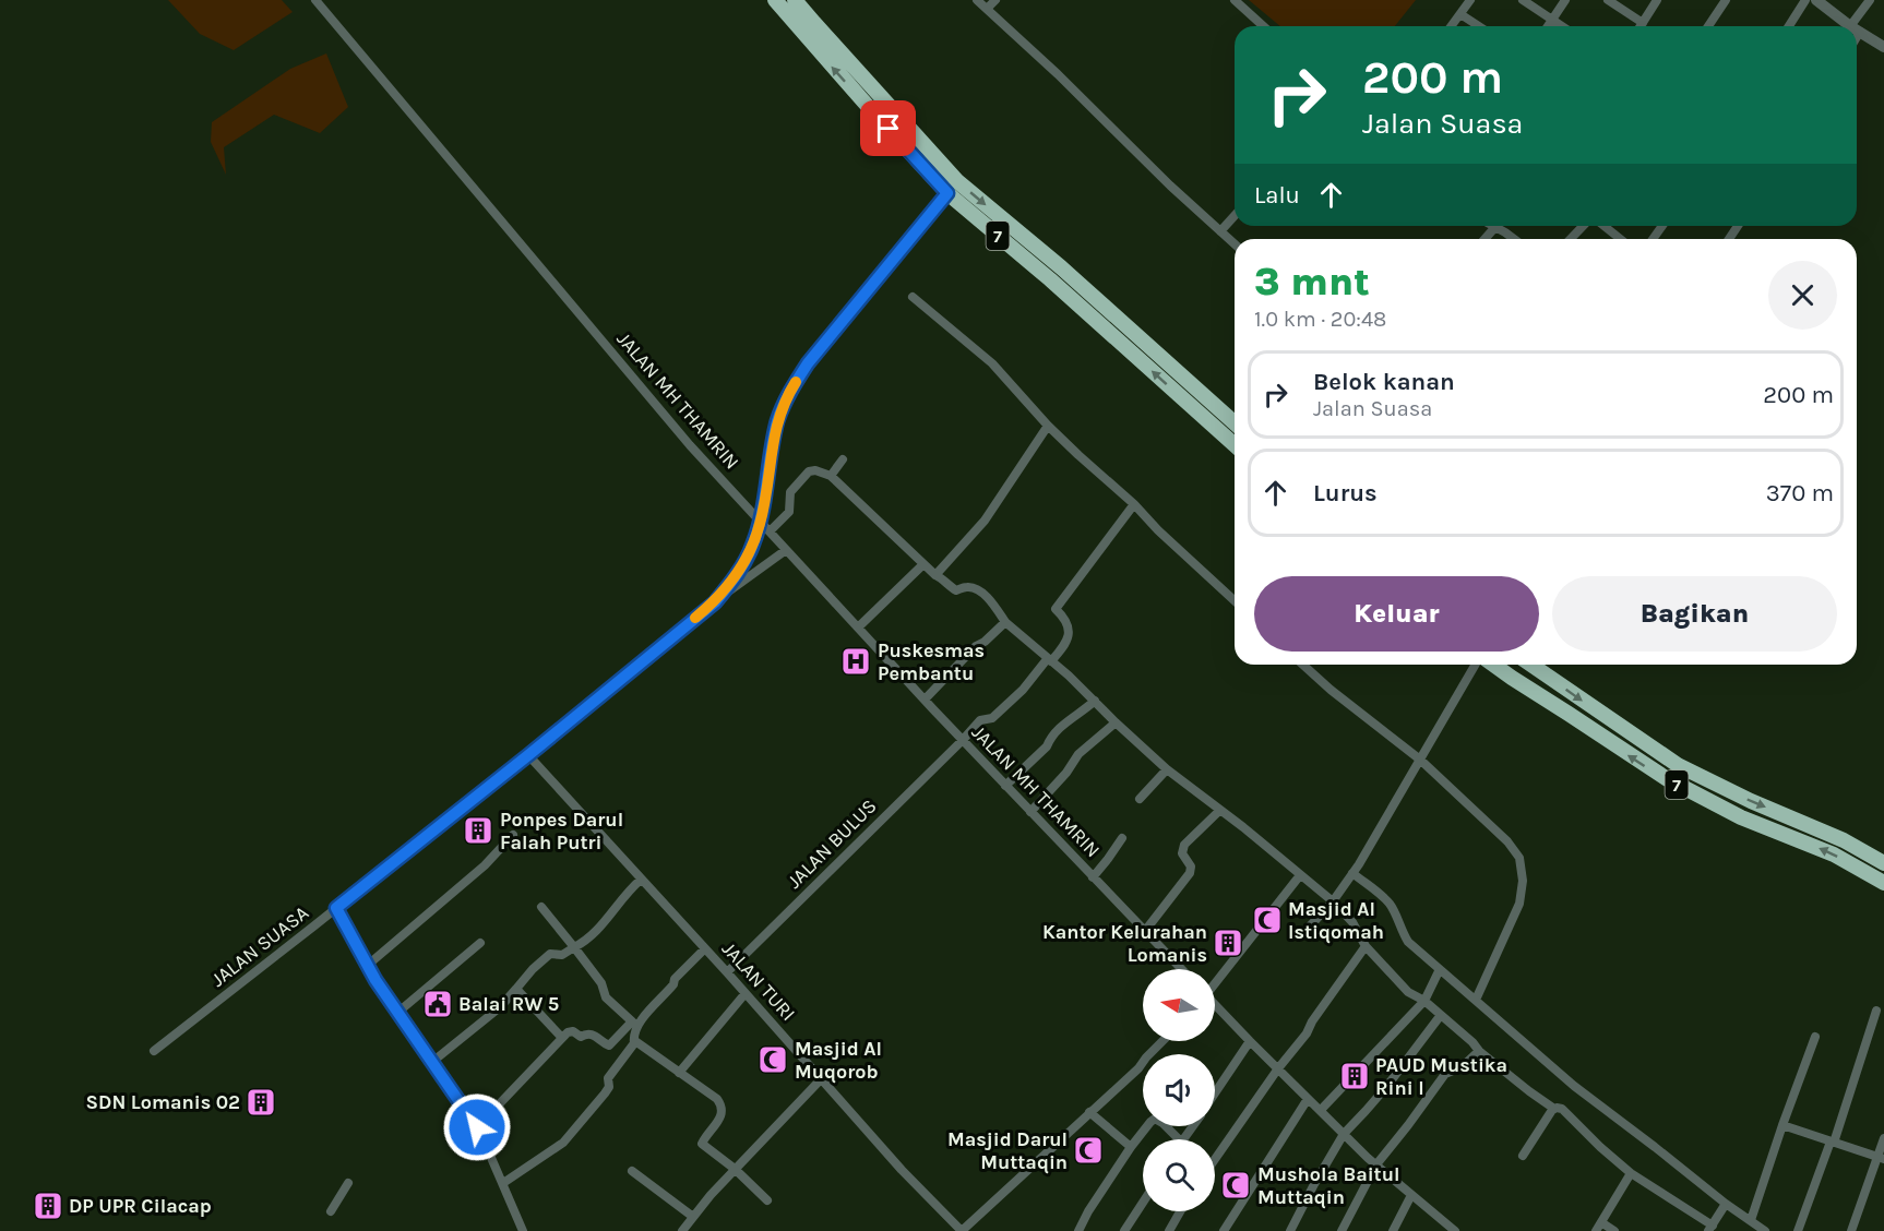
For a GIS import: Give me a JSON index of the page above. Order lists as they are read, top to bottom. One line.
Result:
{"streets":{"highway":["7"],"street":["JALAN MH THAMRIN","JALAN BULUS","JALAN SUASA","JALAN TURI"]},"crossings":[["JALAN MH THAMRIN","JALAN BULUS"],["JALAN MH THAMRIN","JALAN SUASA"],["JALAN BULUS","JALAN TURI"],["JALAN SUASA","JALAN TURI"]],"places":{"hospital":["Puskesmas Pembantu"],"building":["Ponpes Darul Falah Putri","Kantor Kelurahan Lomanis","PAUD Mustika Rini I","SDN Lomanis 02","DP UPR Cilacap"],"mosque":["Masjid Al Istiqomah","Masjid Al Muqorob","Masjid Darul Muttaqin","Mushola Baitul Muttaqin"],"public building":["Balai RW 5"]},"north":"left","page":{"turn":["200 m","Jalan Suasa"],"then":"Lalu","heading":["3 mnt","1.0 km · 20:48"],"list":[{"name":"Belok kanan","note":"Jalan Suasa","value":"200 m"},{"name":"Lurus","value":"370 m"}],"buttons":["Keluar","Bagikan"]}}
